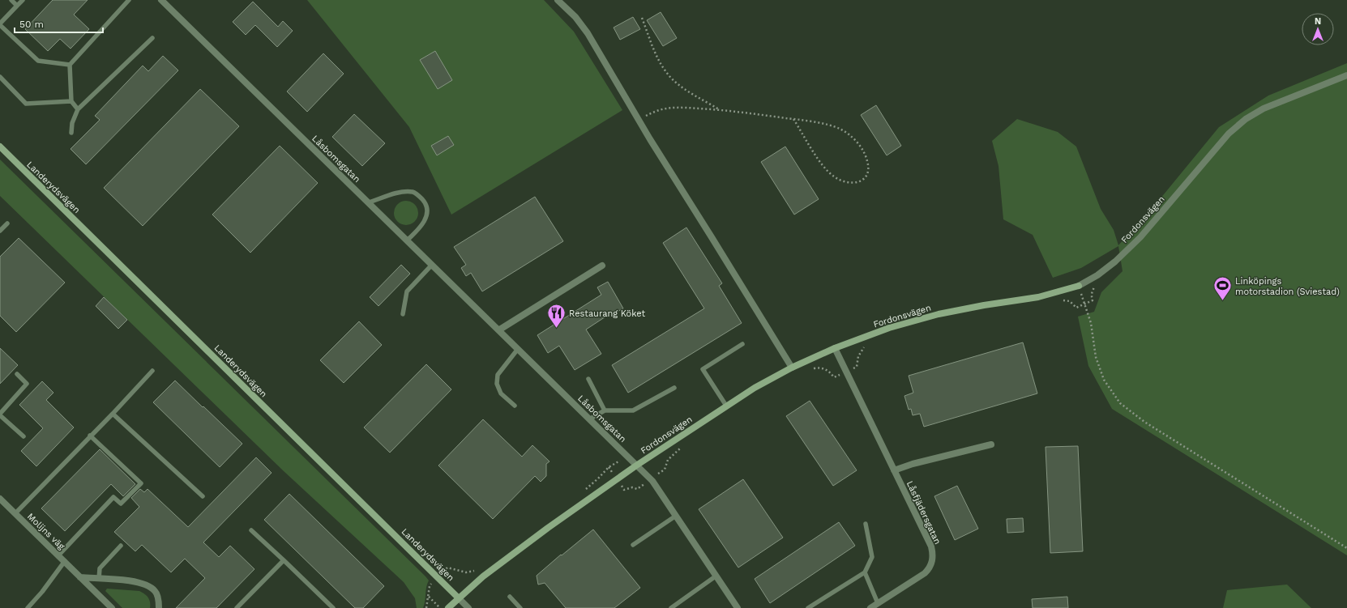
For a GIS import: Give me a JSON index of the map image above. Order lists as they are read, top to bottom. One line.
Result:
{"streets":{"street":["Låsbomsgatan","Landerydsvägen","Fordonsvägen","Låsfjädersgatan","Molijns väg"]},"crossings":[["Låsbomsgatan","Fordonsvägen"],["Landerydsvägen","Fordonsvägen"],["Fordonsvägen","Låsfjädersgatan"]],"places":{"sports":["Linköpings motorstadion (Sviestad)"],"restaurant":["Restaurang Köket"]},"scale_bar":"50 m","north":"top"}
